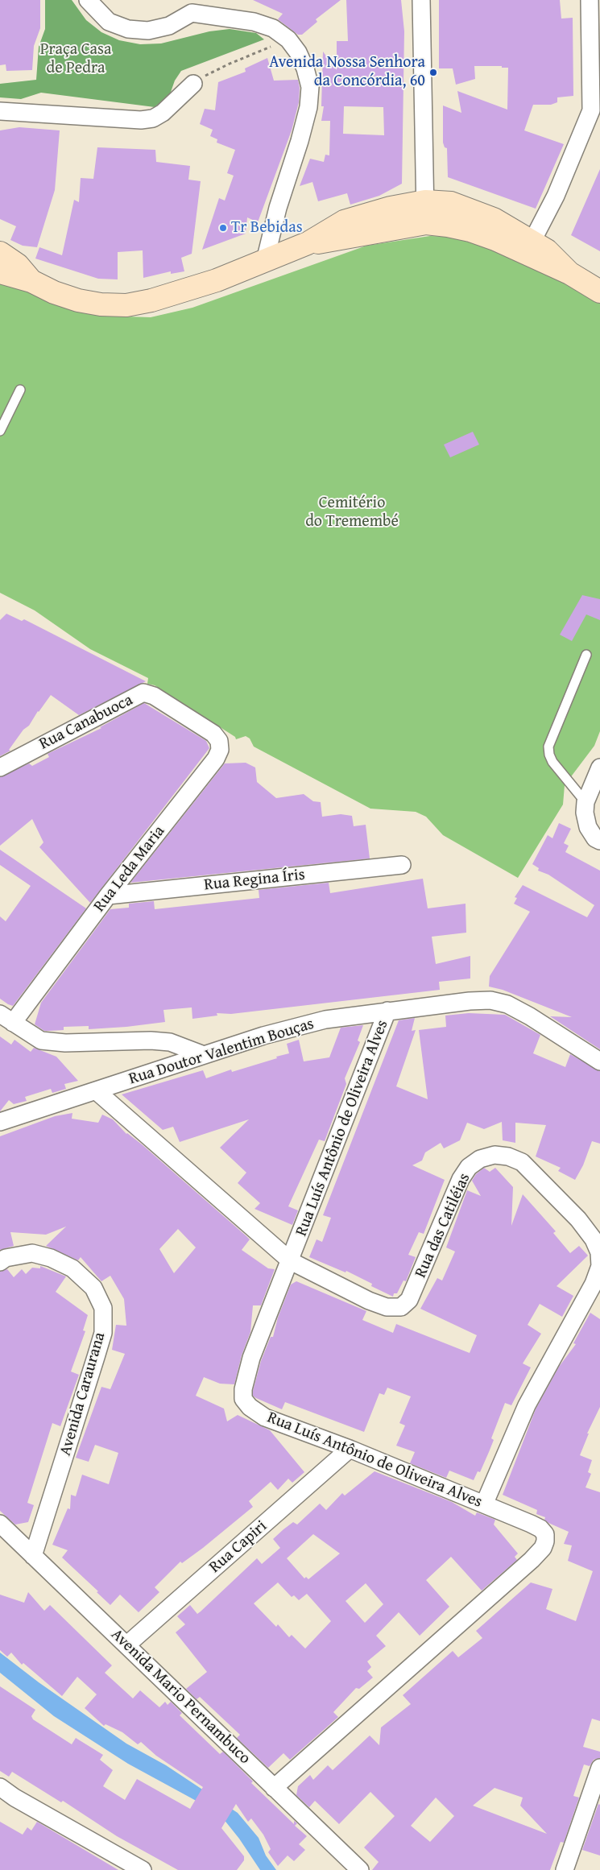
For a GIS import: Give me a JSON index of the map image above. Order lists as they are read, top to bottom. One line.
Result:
{"streets":{"street":["Rua Canabuoca","Rua Leda Maria","Rua Regina Íris","Rua Doutor Valentim Bouças","Rua Luís Antônio de Oliveira Alves","Rua das Catiléias","Avenida Caraurana","Rua Capiri","Avenida Mario Pernambuco"]},"crossings":[["Rua Canabuoca","Rua Leda Maria"],["Rua Leda Maria","Rua Regina Íris"],["Rua Doutor Valentim Bouças","Rua Luís Antônio de Oliveira Alves"],["Rua Doutor Valentim Bouças","Rua das Catiléias"],["Rua Luís Antônio de Oliveira Alves","Rua das Catiléias"],["Rua Luís Antônio de Oliveira Alves","Rua Capiri"],["Rua Luís Antônio de Oliveira Alves","Avenida Mario Pernambuco"],["Avenida Caraurana","Avenida Mario Pernambuco"],["Rua Capiri","Avenida Mario Pernambuco"]],"parks":["Praça Casa de Pedra","Cemitério do Tremembé"],"places":["Avenida Nossa Senhora da Concórdia, 60","Tr Bebidas"]}
